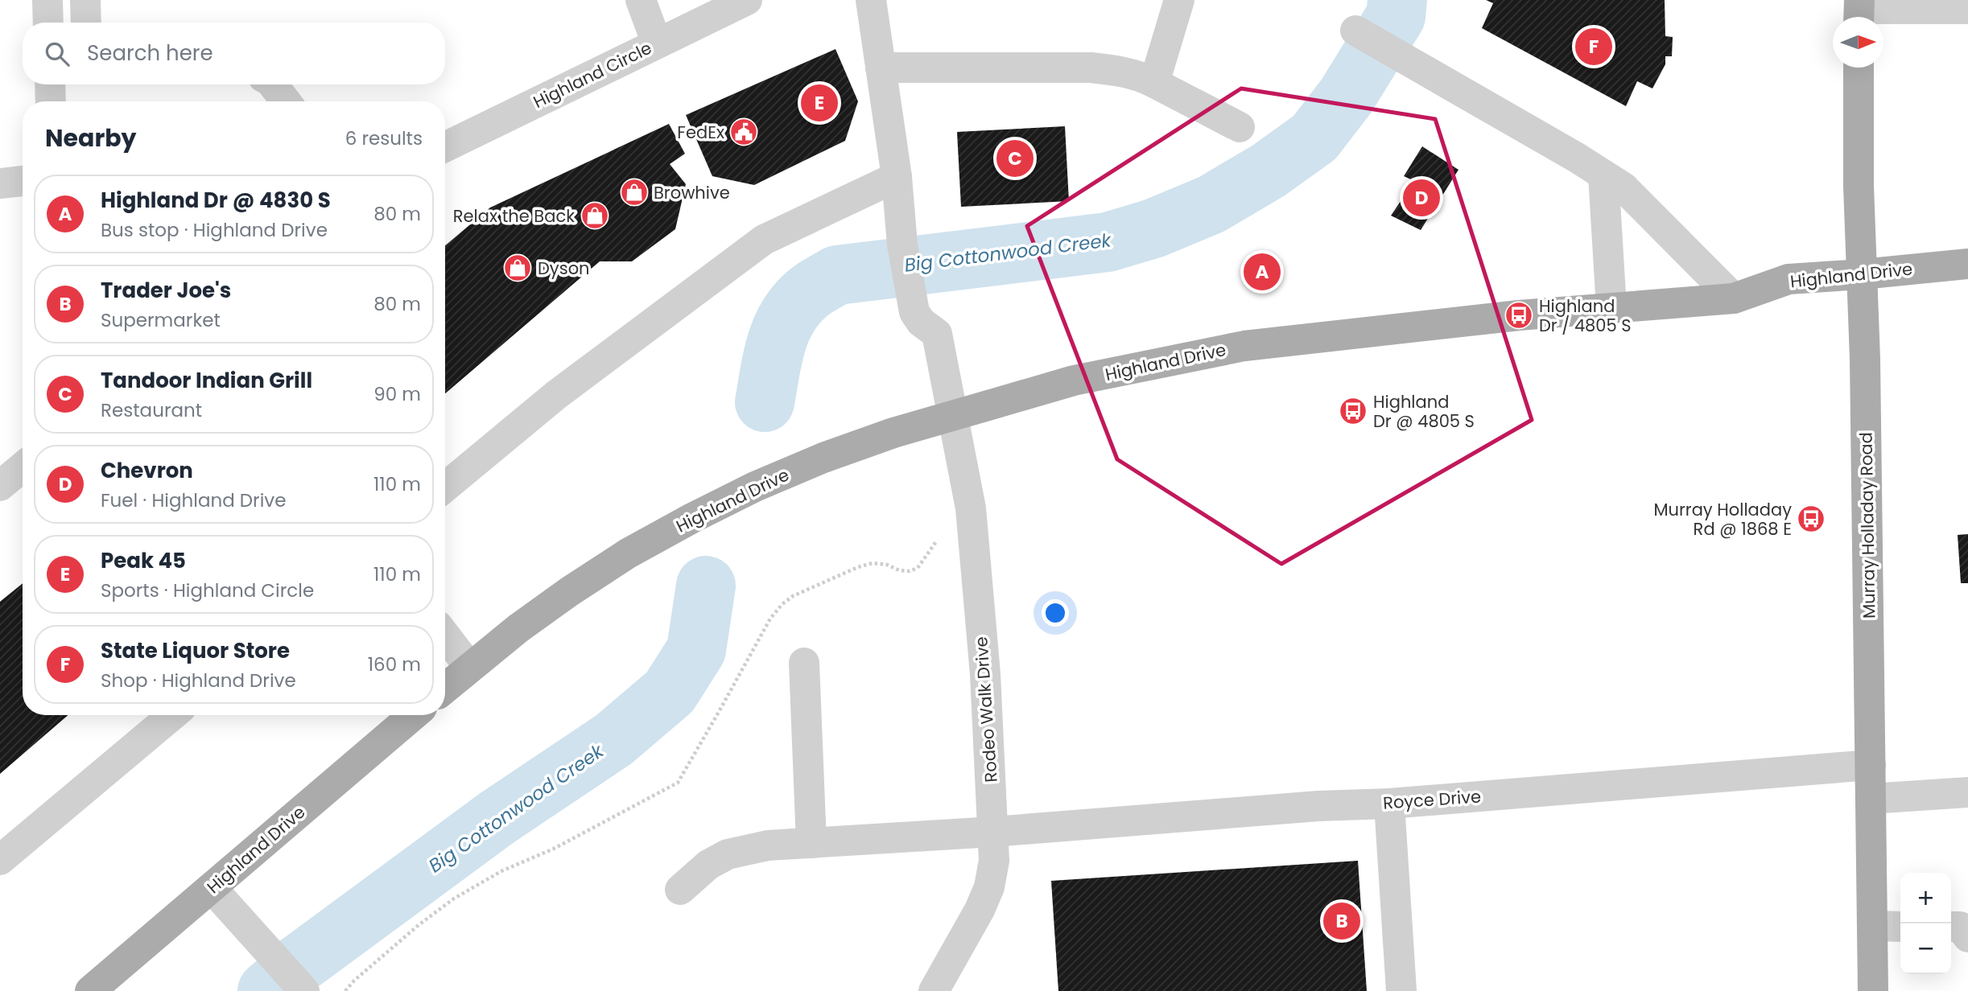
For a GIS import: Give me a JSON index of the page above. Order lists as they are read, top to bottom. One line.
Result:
{"streets":{"main road":["Highland Drive","Murray Holladay Road"],"street":["Highland Circle","Rodeo Walk Drive","Royce Drive"]},"crossings":[["Highland Drive","Murray Holladay Road"],["Highland Drive","Rodeo Walk Drive"],["Murray Holladay Road","Royce Drive"],["Rodeo Walk Drive","Royce Drive"]],"water":["Big Cottonwood Creek"],"places":{"public building":["FedEx"],"shop":["Browhive","Relax the Back","Dyson"],"bus stop":["Highland Dr / 4805 S","Highland Dr @ 4805 S","Murray Holladay Rd @ 1868 E"]},"north":"right","page":{"search":"Search here","pins":["F","E","C","D","A","B"],"heading":["Nearby","6 results"],"list":[{"mark":"A","name":"Highland Dr @ 4830 S","note":"Bus stop · Highland Drive","value":"80 m"},{"mark":"B","name":"Trader Joe's","note":"Supermarket","value":"80 m"},{"mark":"C","name":"Tandoor Indian Grill","note":"Restaurant","value":"90 m"},{"mark":"D","name":"Chevron","note":"Fuel · Highland Drive","value":"110 m"},{"mark":"E","name":"Peak 45","note":"Sports · Highland Circle","value":"110 m"},{"mark":"F","name":"State Liquor Store","note":"Shop · Highland Drive","value":"160 m"}],"map_buttons":["+","−"]}}
